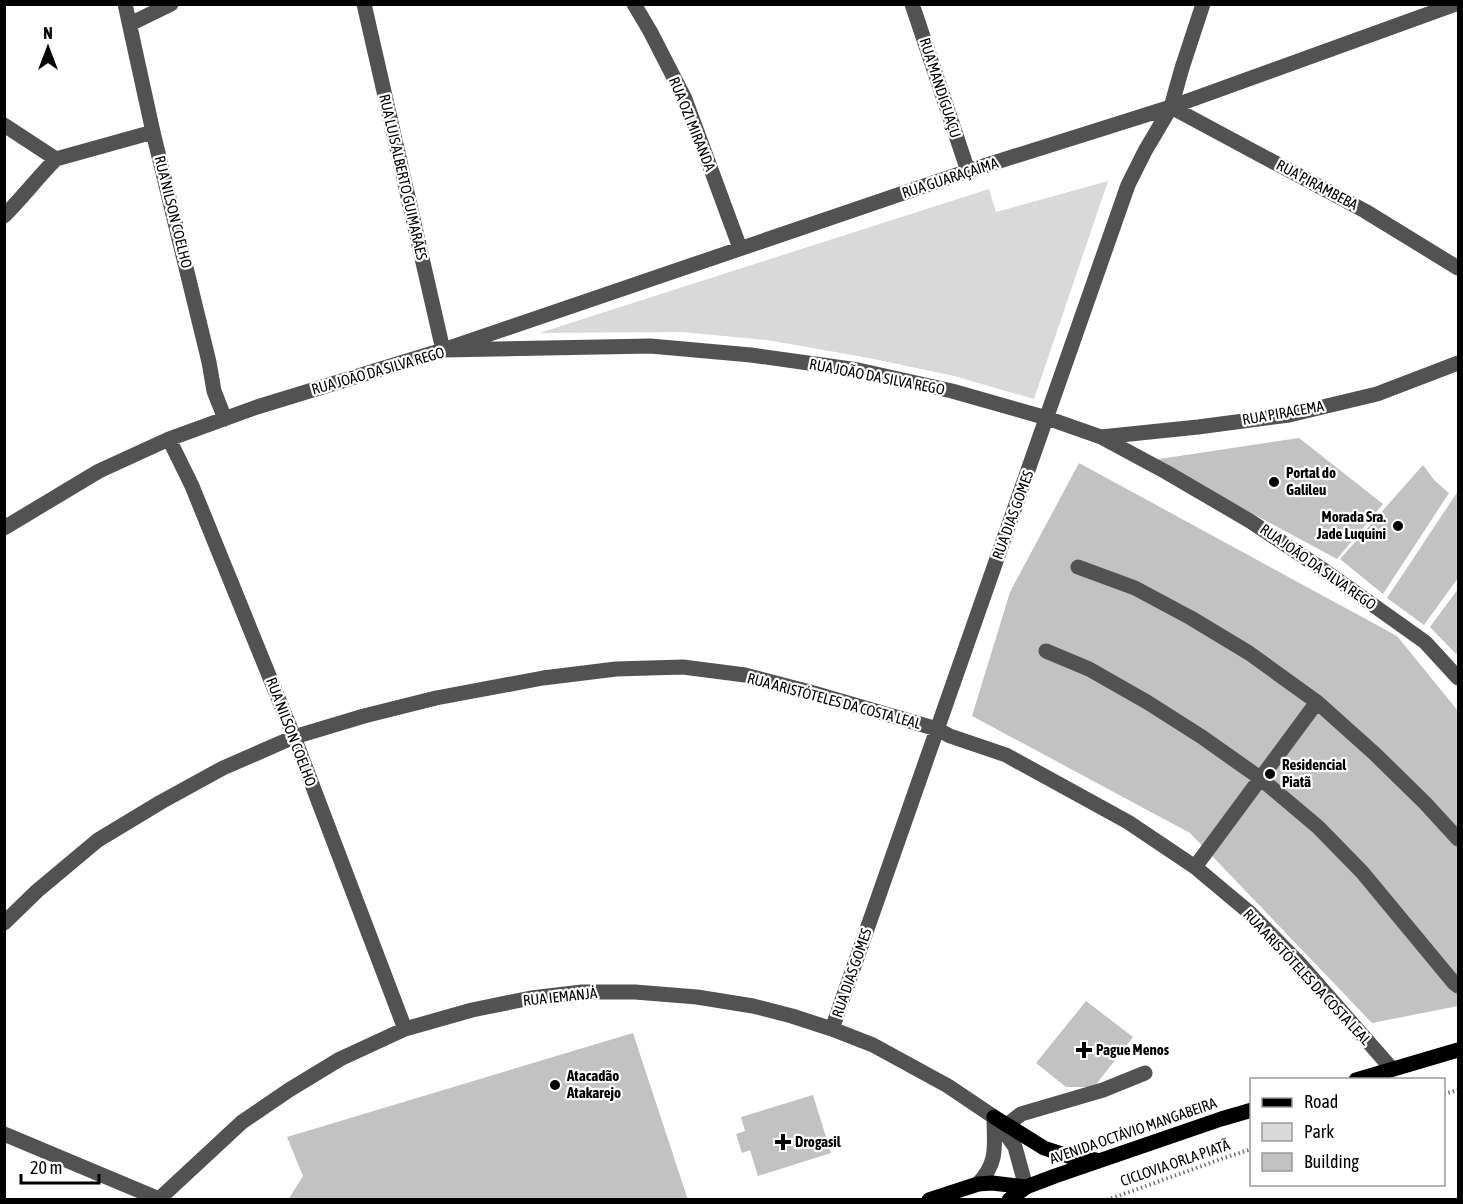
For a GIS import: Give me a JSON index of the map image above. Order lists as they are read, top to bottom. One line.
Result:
{"streets":{"main road":["AVENIDA OCTÁVIO MANGABEIRA"],"street":["RUA MANDIGUAÇU","RUA OZI MIRANDA","RUA LUIS ALBERTO GUIMARÃES","RUA GUARAÇAÍMA","RUA PIRAMBEBA","RUA NILSON COELHO","RUA JOÃO DA SILVA REGO","RUA PIRACEMA","RUA DIAS GOMES","RUA ARISTÓTELES DA COSTA LEAL","RUA IEMANJÁ"],"path":["CICLOVIA ORLA PIATÃ"]},"crossings":[["RUA MANDIGUAÇU","RUA GUARAÇAÍMA"],["RUA OZI MIRANDA","RUA GUARAÇAÍMA"],["RUA LUIS ALBERTO GUIMARÃES","RUA GUARAÇAÍMA"],["RUA LUIS ALBERTO GUIMARÃES","RUA JOÃO DA SILVA REGO"],["RUA GUARAÇAÍMA","RUA PIRAMBEBA"],["RUA GUARAÇAÍMA","RUA JOÃO DA SILVA REGO"],["RUA GUARAÇAÍMA","RUA DIAS GOMES"],["RUA PIRAMBEBA","RUA DIAS GOMES"],["RUA NILSON COELHO","RUA JOÃO DA SILVA REGO"],["RUA NILSON COELHO","RUA ARISTÓTELES DA COSTA LEAL"],["RUA NILSON COELHO","RUA IEMANJÁ"],["RUA JOÃO DA SILVA REGO","RUA PIRACEMA"],["RUA JOÃO DA SILVA REGO","RUA DIAS GOMES"],["RUA DIAS GOMES","RUA ARISTÓTELES DA COSTA LEAL"],["RUA DIAS GOMES","RUA IEMANJÁ"],["RUA IEMANJÁ","AVENIDA OCTÁVIO MANGABEIRA"]],"places":{"other":["Portal do Galileu","Morada Sra. Jade Luquini","Residencial Piatã","Atacadão Atakarejo"],"health":["Pague Menos","Drogasil"]},"legend":["Road","Park","Building"],"scale_bar":"20 m","north":"top"}
